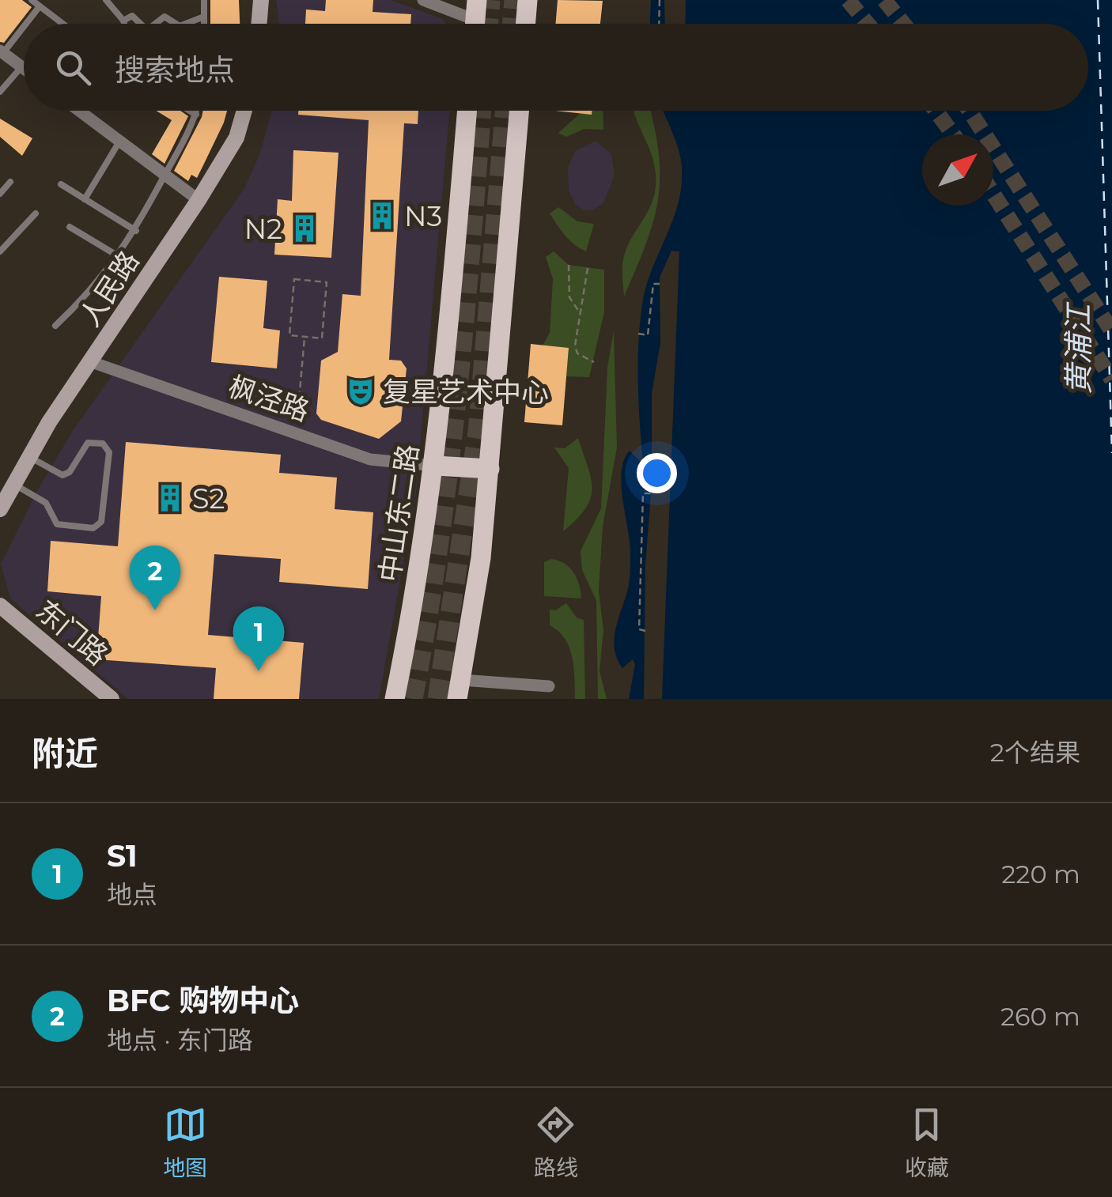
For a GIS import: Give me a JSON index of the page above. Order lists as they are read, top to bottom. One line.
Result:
{"streets":{"main road":["中山东二路"],"street":["人民路","枫泾路","东门路"]},"crossings":[["人民路","枫泾路"],["枫泾路","中山东二路"]],"water":["黄浦江"],"places":{"building":["N3","N2","S2"],"theatre":["复星艺术中心"]},"north":"top right","page":{"search":"搜索地点","pins":["2","1"],"heading":["附近","2个结果"],"list":[{"mark":"1","name":"S1","note":"地点","value":"220 m"},{"mark":"2","name":"BFC 购物中心","note":"地点 · 东门路","value":"260 m"}],"nav":["地图","路线","收藏"]}}
